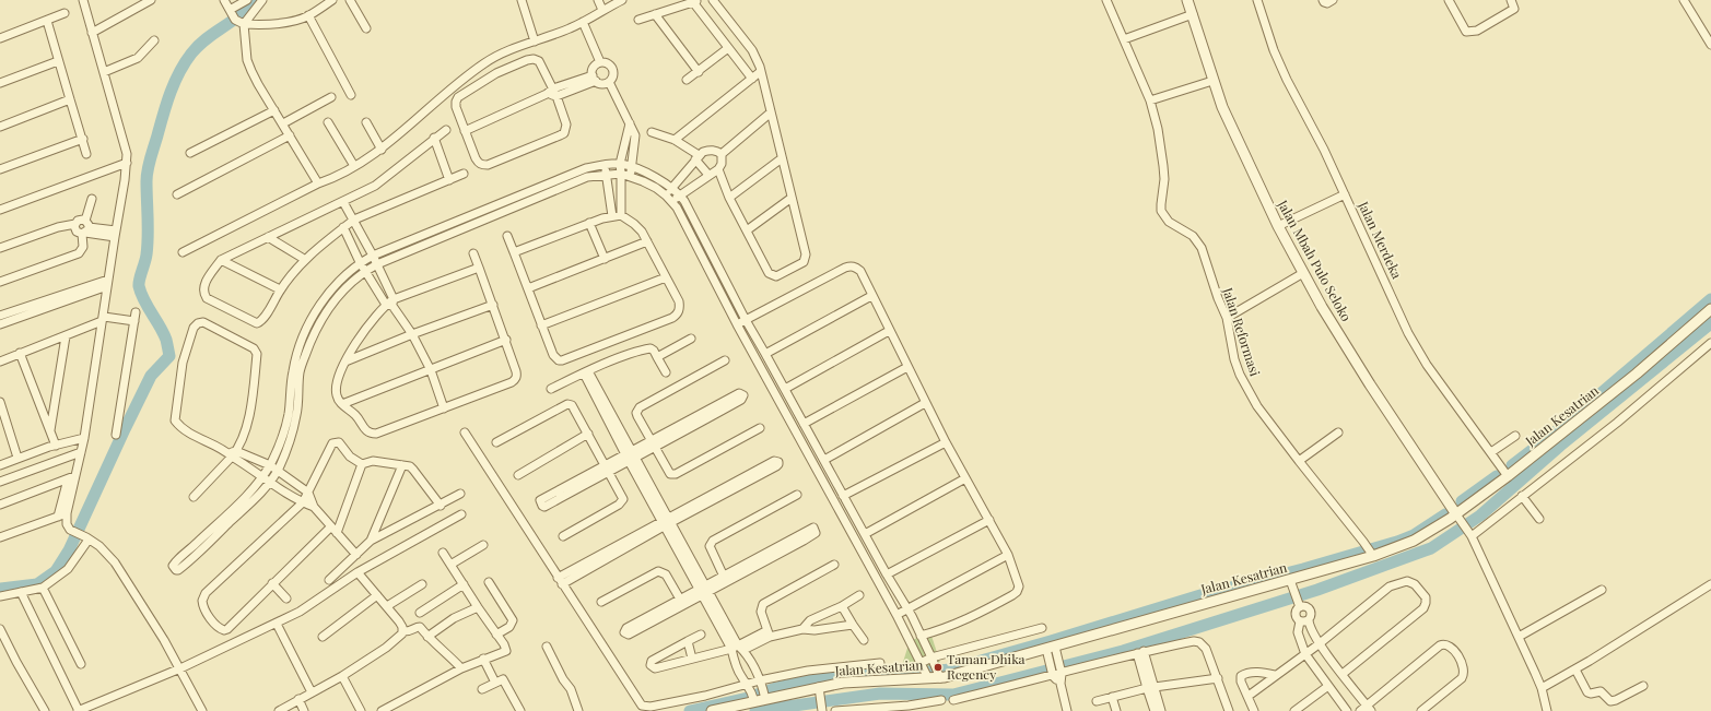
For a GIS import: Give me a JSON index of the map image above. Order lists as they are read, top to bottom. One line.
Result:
{"streets":{"street":["Jalan Merdeka","Jalan Mbah Pulo Seloko","Jalan Reformasi","Jalan Kesatrian"]},"crossings":[["Jalan Merdeka","Jalan Kesatrian"],["Jalan Mbah Pulo Seloko","Jalan Kesatrian"],["Jalan Reformasi","Jalan Kesatrian"]],"places":["Taman Dhika Regency"]}
